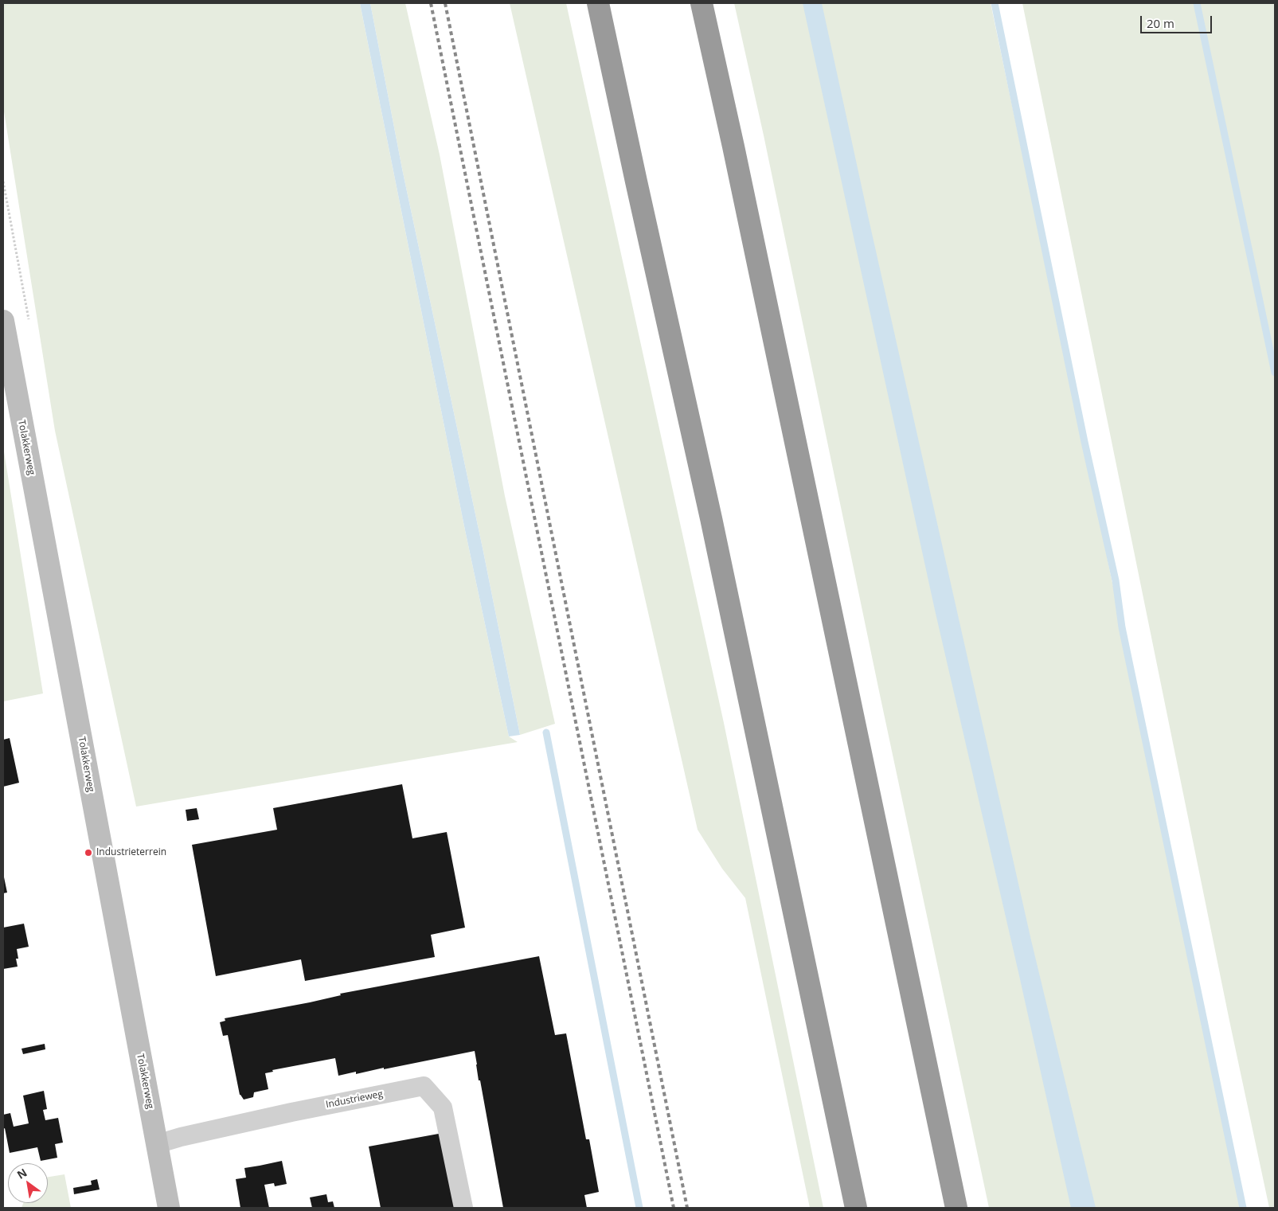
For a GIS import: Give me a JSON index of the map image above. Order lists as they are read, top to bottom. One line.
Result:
{"streets":{"main road":["Tolakkerweg"],"street":["Industrieweg"]},"crossings":[["Tolakkerweg","Industrieweg"]],"places":["Industrieterrein"],"scale_bar":"20 m","north":"top left"}
